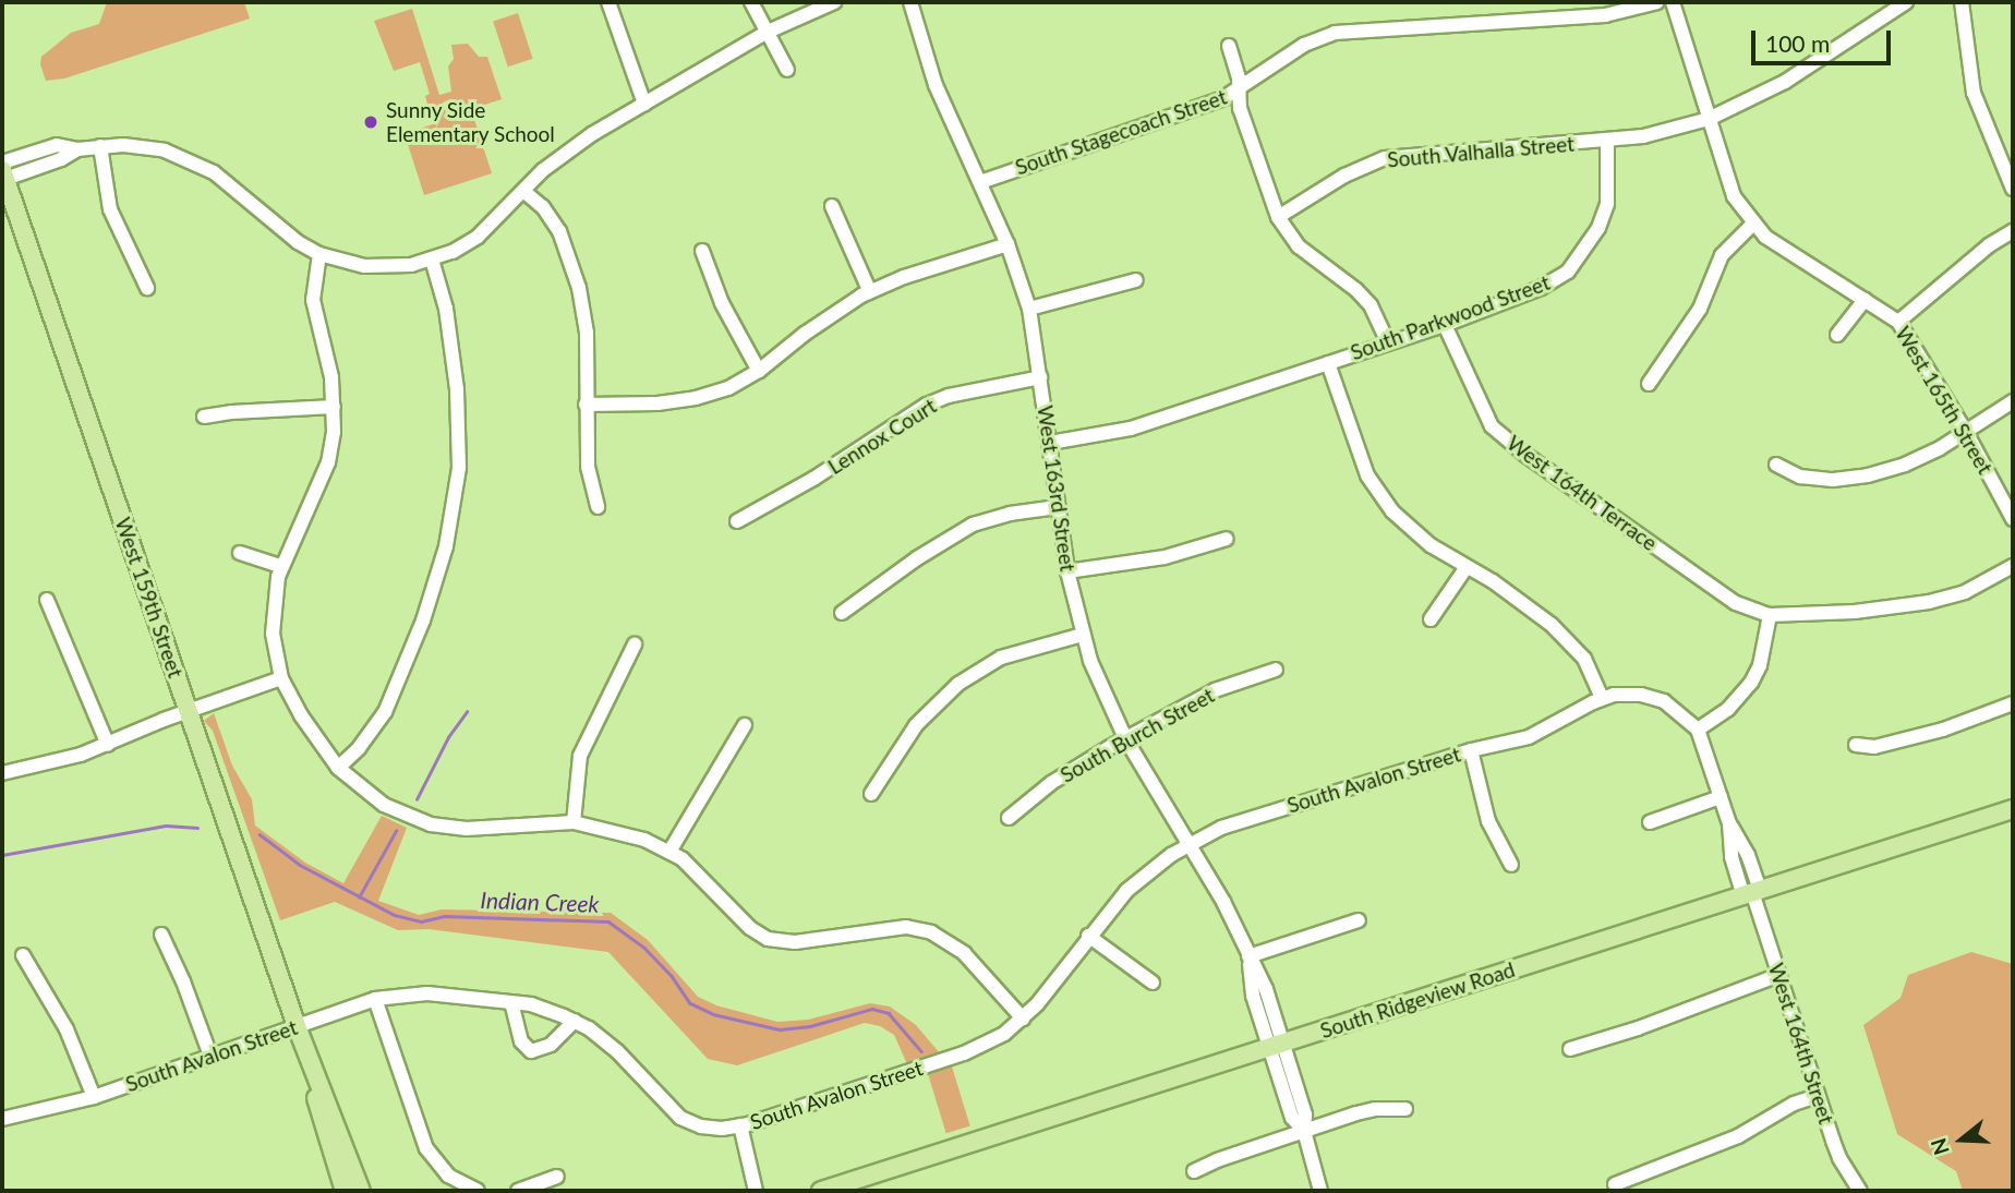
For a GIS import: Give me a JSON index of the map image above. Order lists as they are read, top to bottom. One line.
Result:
{"streets":{"main road":["West 159th Street","South Ridgeview Road"],"street":["South Stagecoach Street","South Valhalla Street","South Parkwood Street","West 165th Street","Lennox Court","West 163rd Street","West 164th Terrace","South Burch Street","South Avalon Street","West 164th Street"]},"crossings":[["South Stagecoach Street","West 163rd Street"],["South Valhalla Street","South Parkwood Street"],["South Parkwood Street","West 163rd Street"],["South Parkwood Street","West 164th Terrace"],["Lennox Court","West 163rd Street"],["West 163rd Street","South Burch Street"],["West 163rd Street","South Avalon Street"],["West 163rd Street","South Ridgeview Road"],["West 159th Street","South Avalon Street"],["South Avalon Street","West 164th Street"],["South Ridgeview Road","West 164th Street"]],"water":["Indian Creek"],"places":["Sunny Side Elementary School"],"scale_bar":"100 m","north":"left"}
